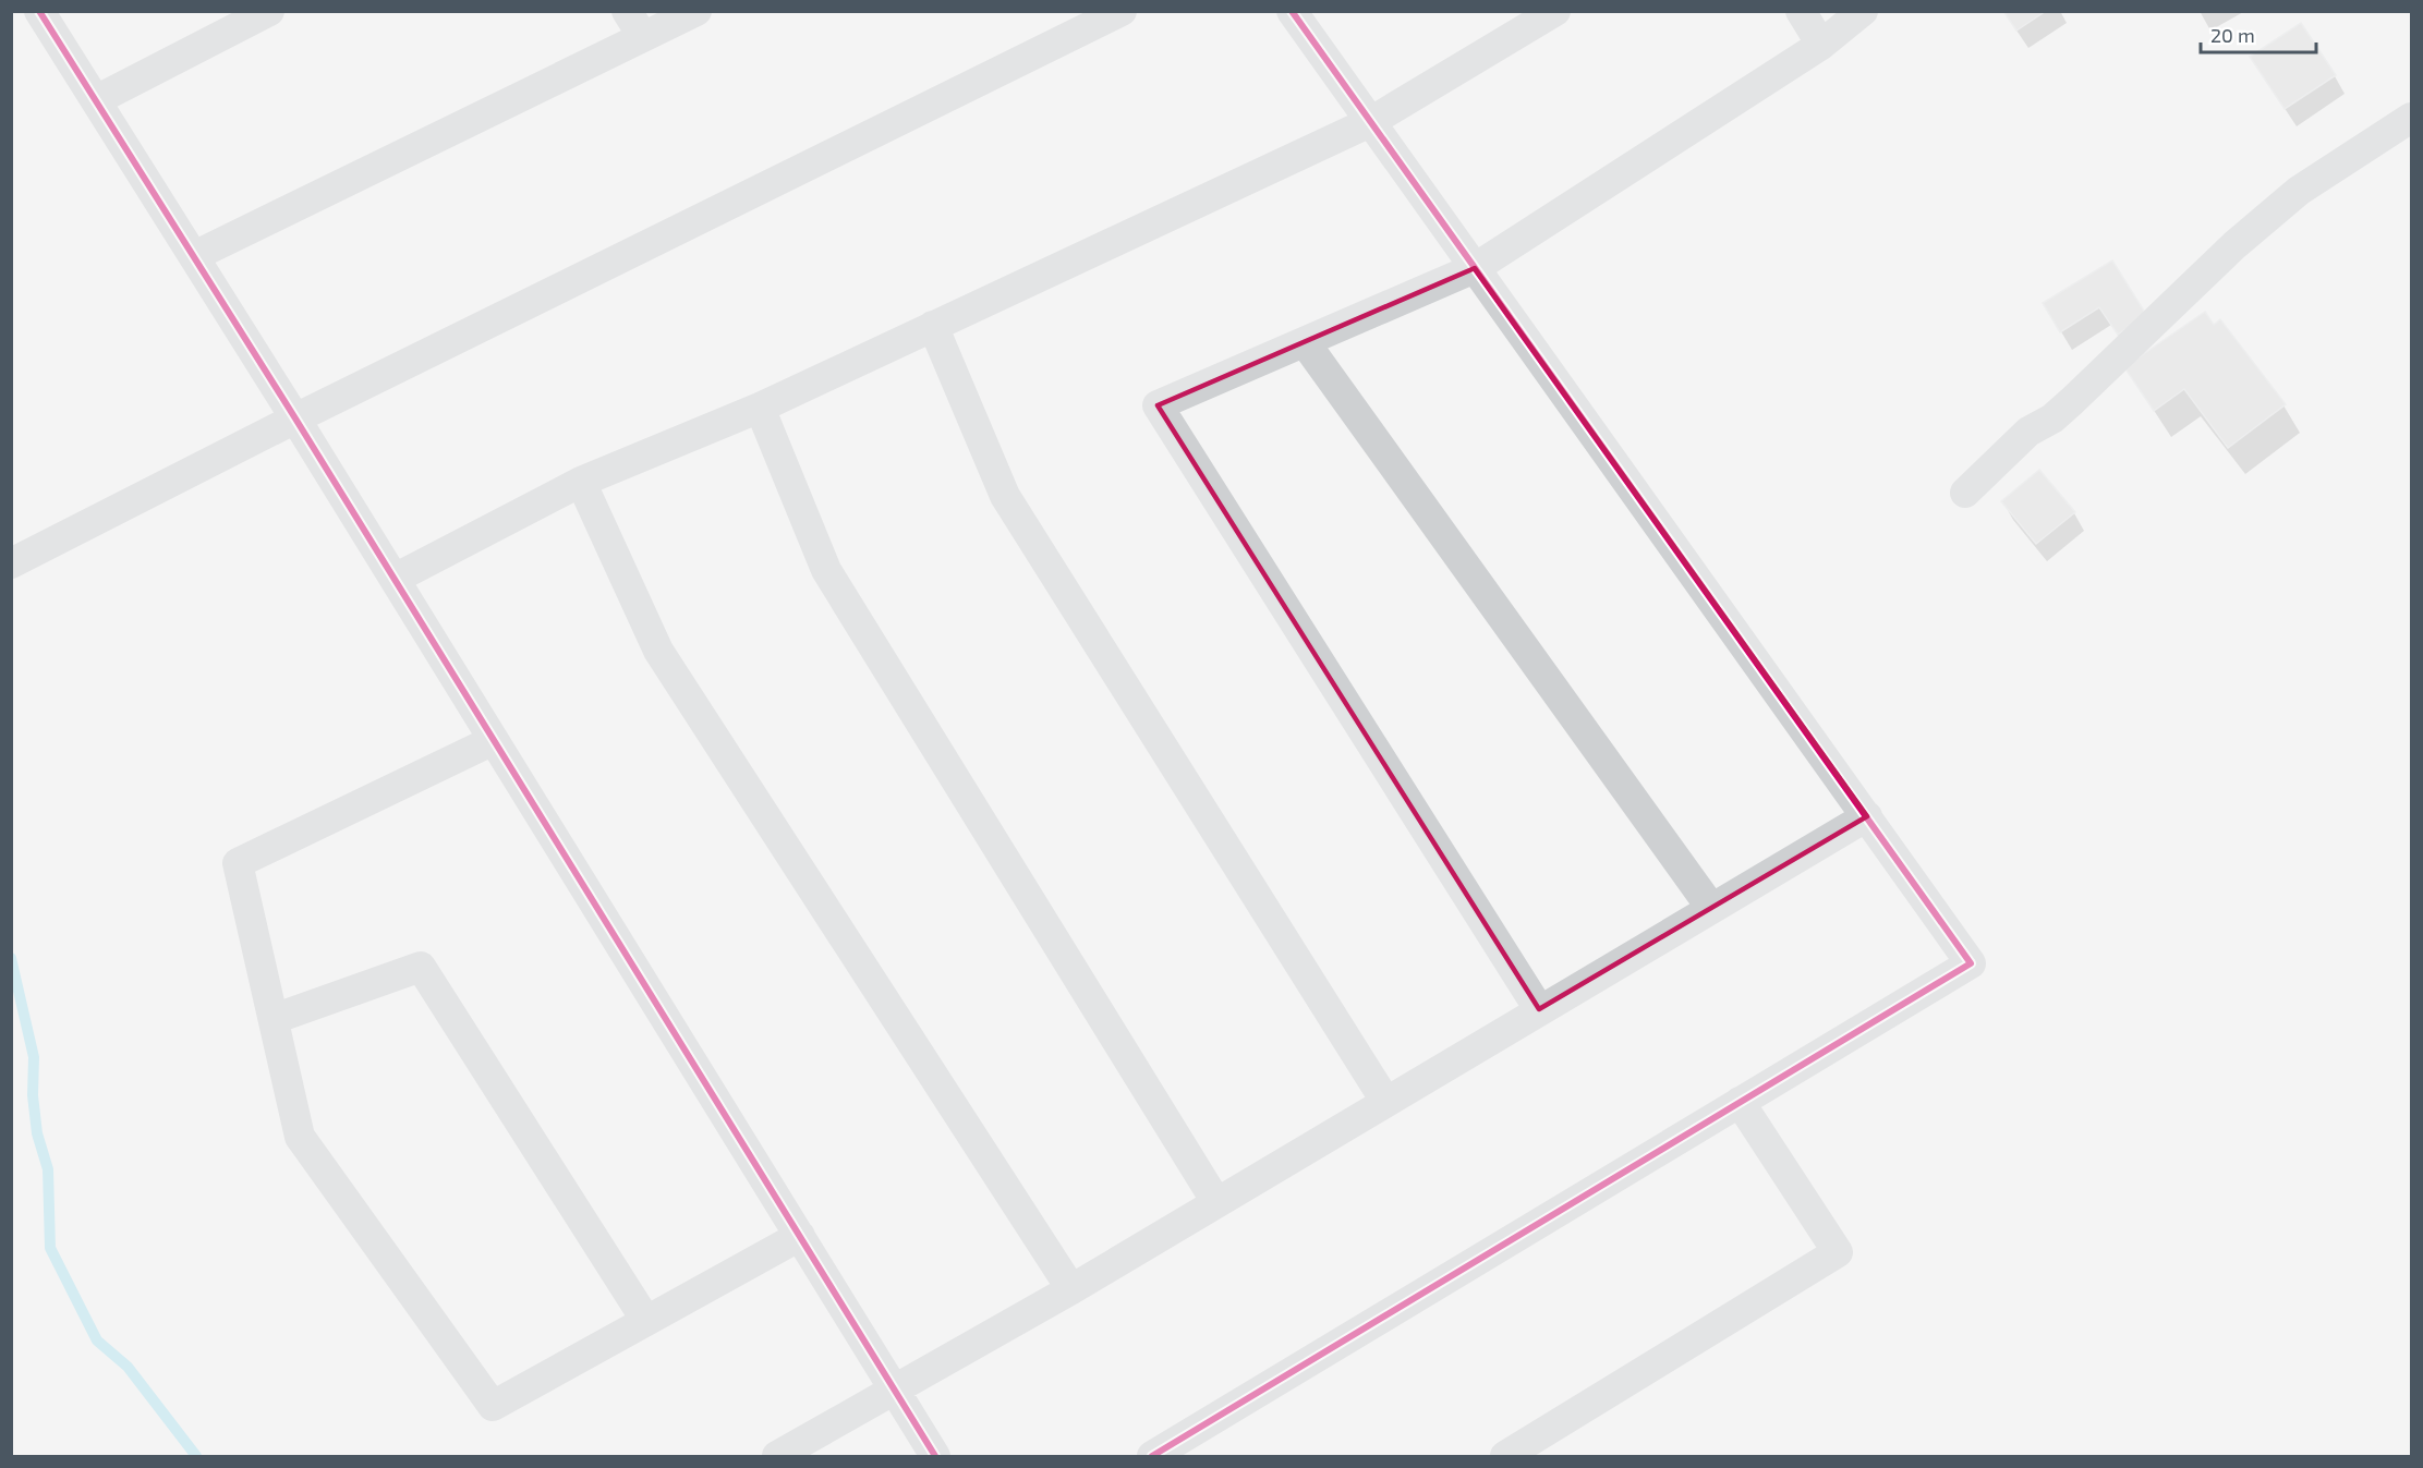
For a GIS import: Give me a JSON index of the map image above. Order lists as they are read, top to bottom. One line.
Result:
{"scale_bar":"20 m"}
